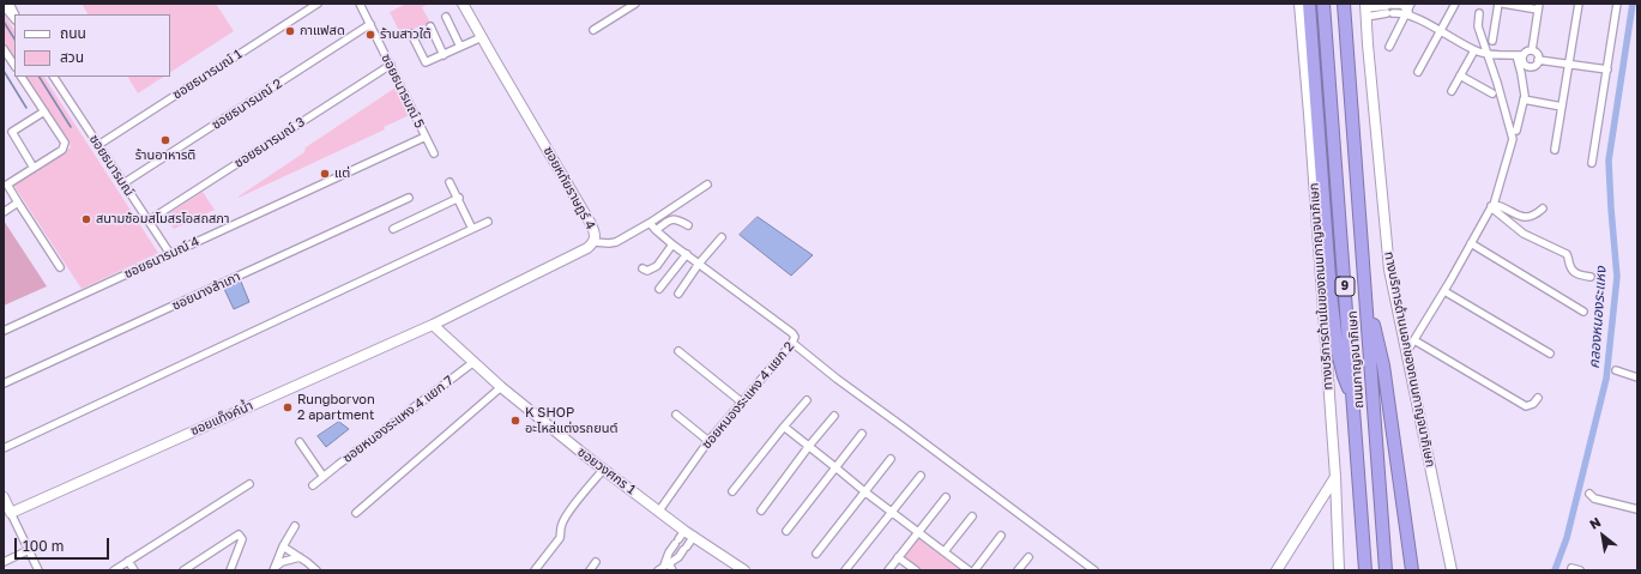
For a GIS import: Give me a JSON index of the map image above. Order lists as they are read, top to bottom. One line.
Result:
{"streets":{"highway":["9","ถนนกาญจนาภิเษก"],"street":["ซอยธนารมณ์ 1","ซอยธนารมณ์ 5","ซอยธนารมณ์ 2","ซอยธนารมณ์ 3","ซอยธนารมณ์","ซอยหทัยราษฎร์ 4","ซอยธนารมณ์ 4","ทางบริการด้านในของถนนกาญจนาภิเษก","ซอยนางสำเภา","ทางบริการด้านนอกของถนนกาญจนาภิเษก","ซอยหนองระแหง 4 แยก 2","ซอยแท็งค์น้ำ","ซอยหนองระแหง 4 แยก 7","ซอยวงศกร 1"]},"crossings":[["ซอยธนารมณ์ 1","ซอยธนารมณ์"],["ซอยธนารมณ์ 5","ซอยธนารมณ์ 2"],["ซอยธนารมณ์ 5","ซอยธนารมณ์ 3"],["ซอยธนารมณ์ 5","ซอยธนารมณ์ 4"],["ซอยธนารมณ์ 2","ซอยธนารมณ์"],["ซอยธนารมณ์ 3","ซอยธนารมณ์"],["ซอยธนารมณ์","ซอยธนารมณ์ 4"],["ซอยหทัยราษฎร์ 4","ซอยแท็งค์น้ำ"],["ซอยหทัยราษฎร์ 4","ซอยวงศกร 1"],["ซอยหนองระแหง 4 แยก 2","ซอยวงศกร 1"],["ซอยแท็งค์น้ำ","ซอยวงศกร 1"],["ซอยหนองระแหง 4 แยก 7","ซอยวงศกร 1"]],"water":["คลองหนองระแหง"],"places":["กาแฟสด","ร้านสาวใต้","ร้านอาหารติ","แต่","สนามซ้อมสโมสรโอสถสภา","Rungborvon 2 apartment","K SHOP อะไหล่แต่งรถยนต์"],"legend":["ถนน","สวน"],"scale_bar":"100 m","north":"top left"}
